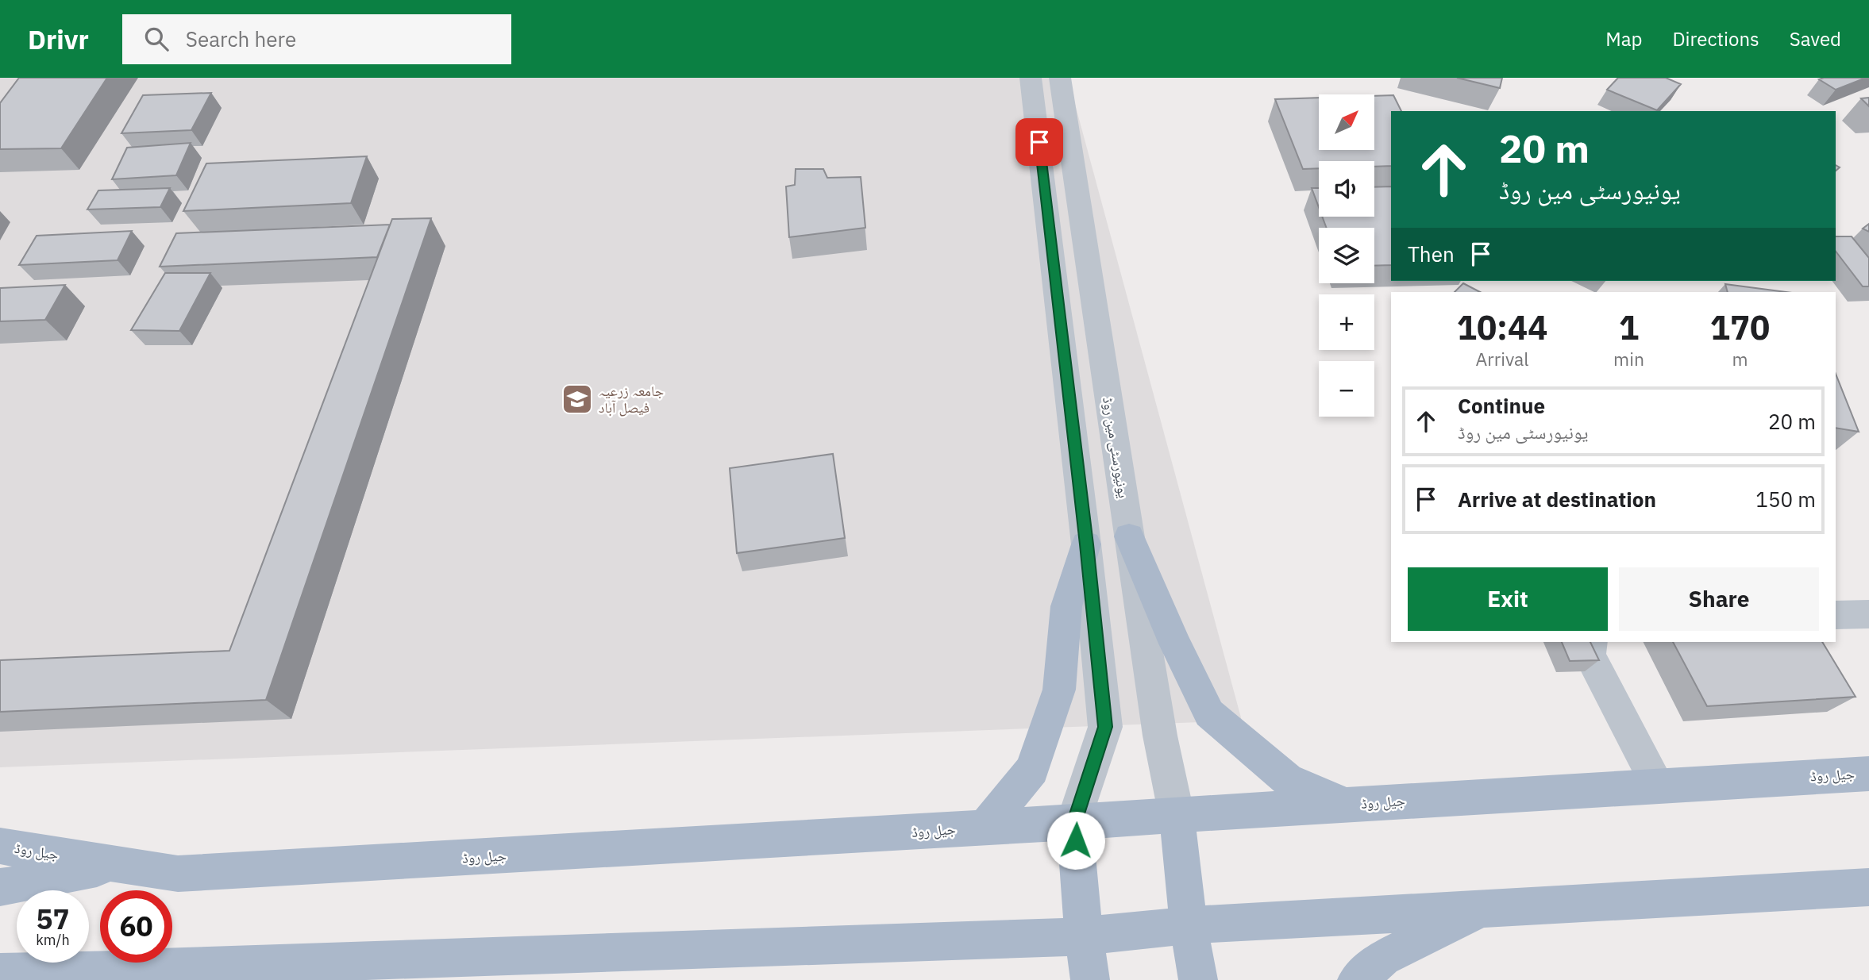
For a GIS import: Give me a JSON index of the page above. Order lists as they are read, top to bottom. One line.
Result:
{"streets":{"main road":["جیل روڈ"],"street":["یونیورسٹی مین روڈ"]},"crossings":[["یونیورسٹی مین روڈ","جیل روڈ"]],"places":{"school or university":["جامعہ زرعیہ فیصل آباد"]},"north":"top right","page":{"header":"Drivr","search":"Search here","nav":["Map","Directions","Saved"],"map_buttons":["+","−"],"turn":["20 m","یونیورسٹی مین روڈ"],"then":"Then","eta":["10:44","Arrival","1","min","170","m"],"list":[{"name":"Continue","note":"یونیورسٹی مین روڈ","value":"20 m"},{"name":"Arrive at destination","value":"150 m"}],"buttons":["Exit","Share"],"speed":"57 km/h","limit":"60"}}
